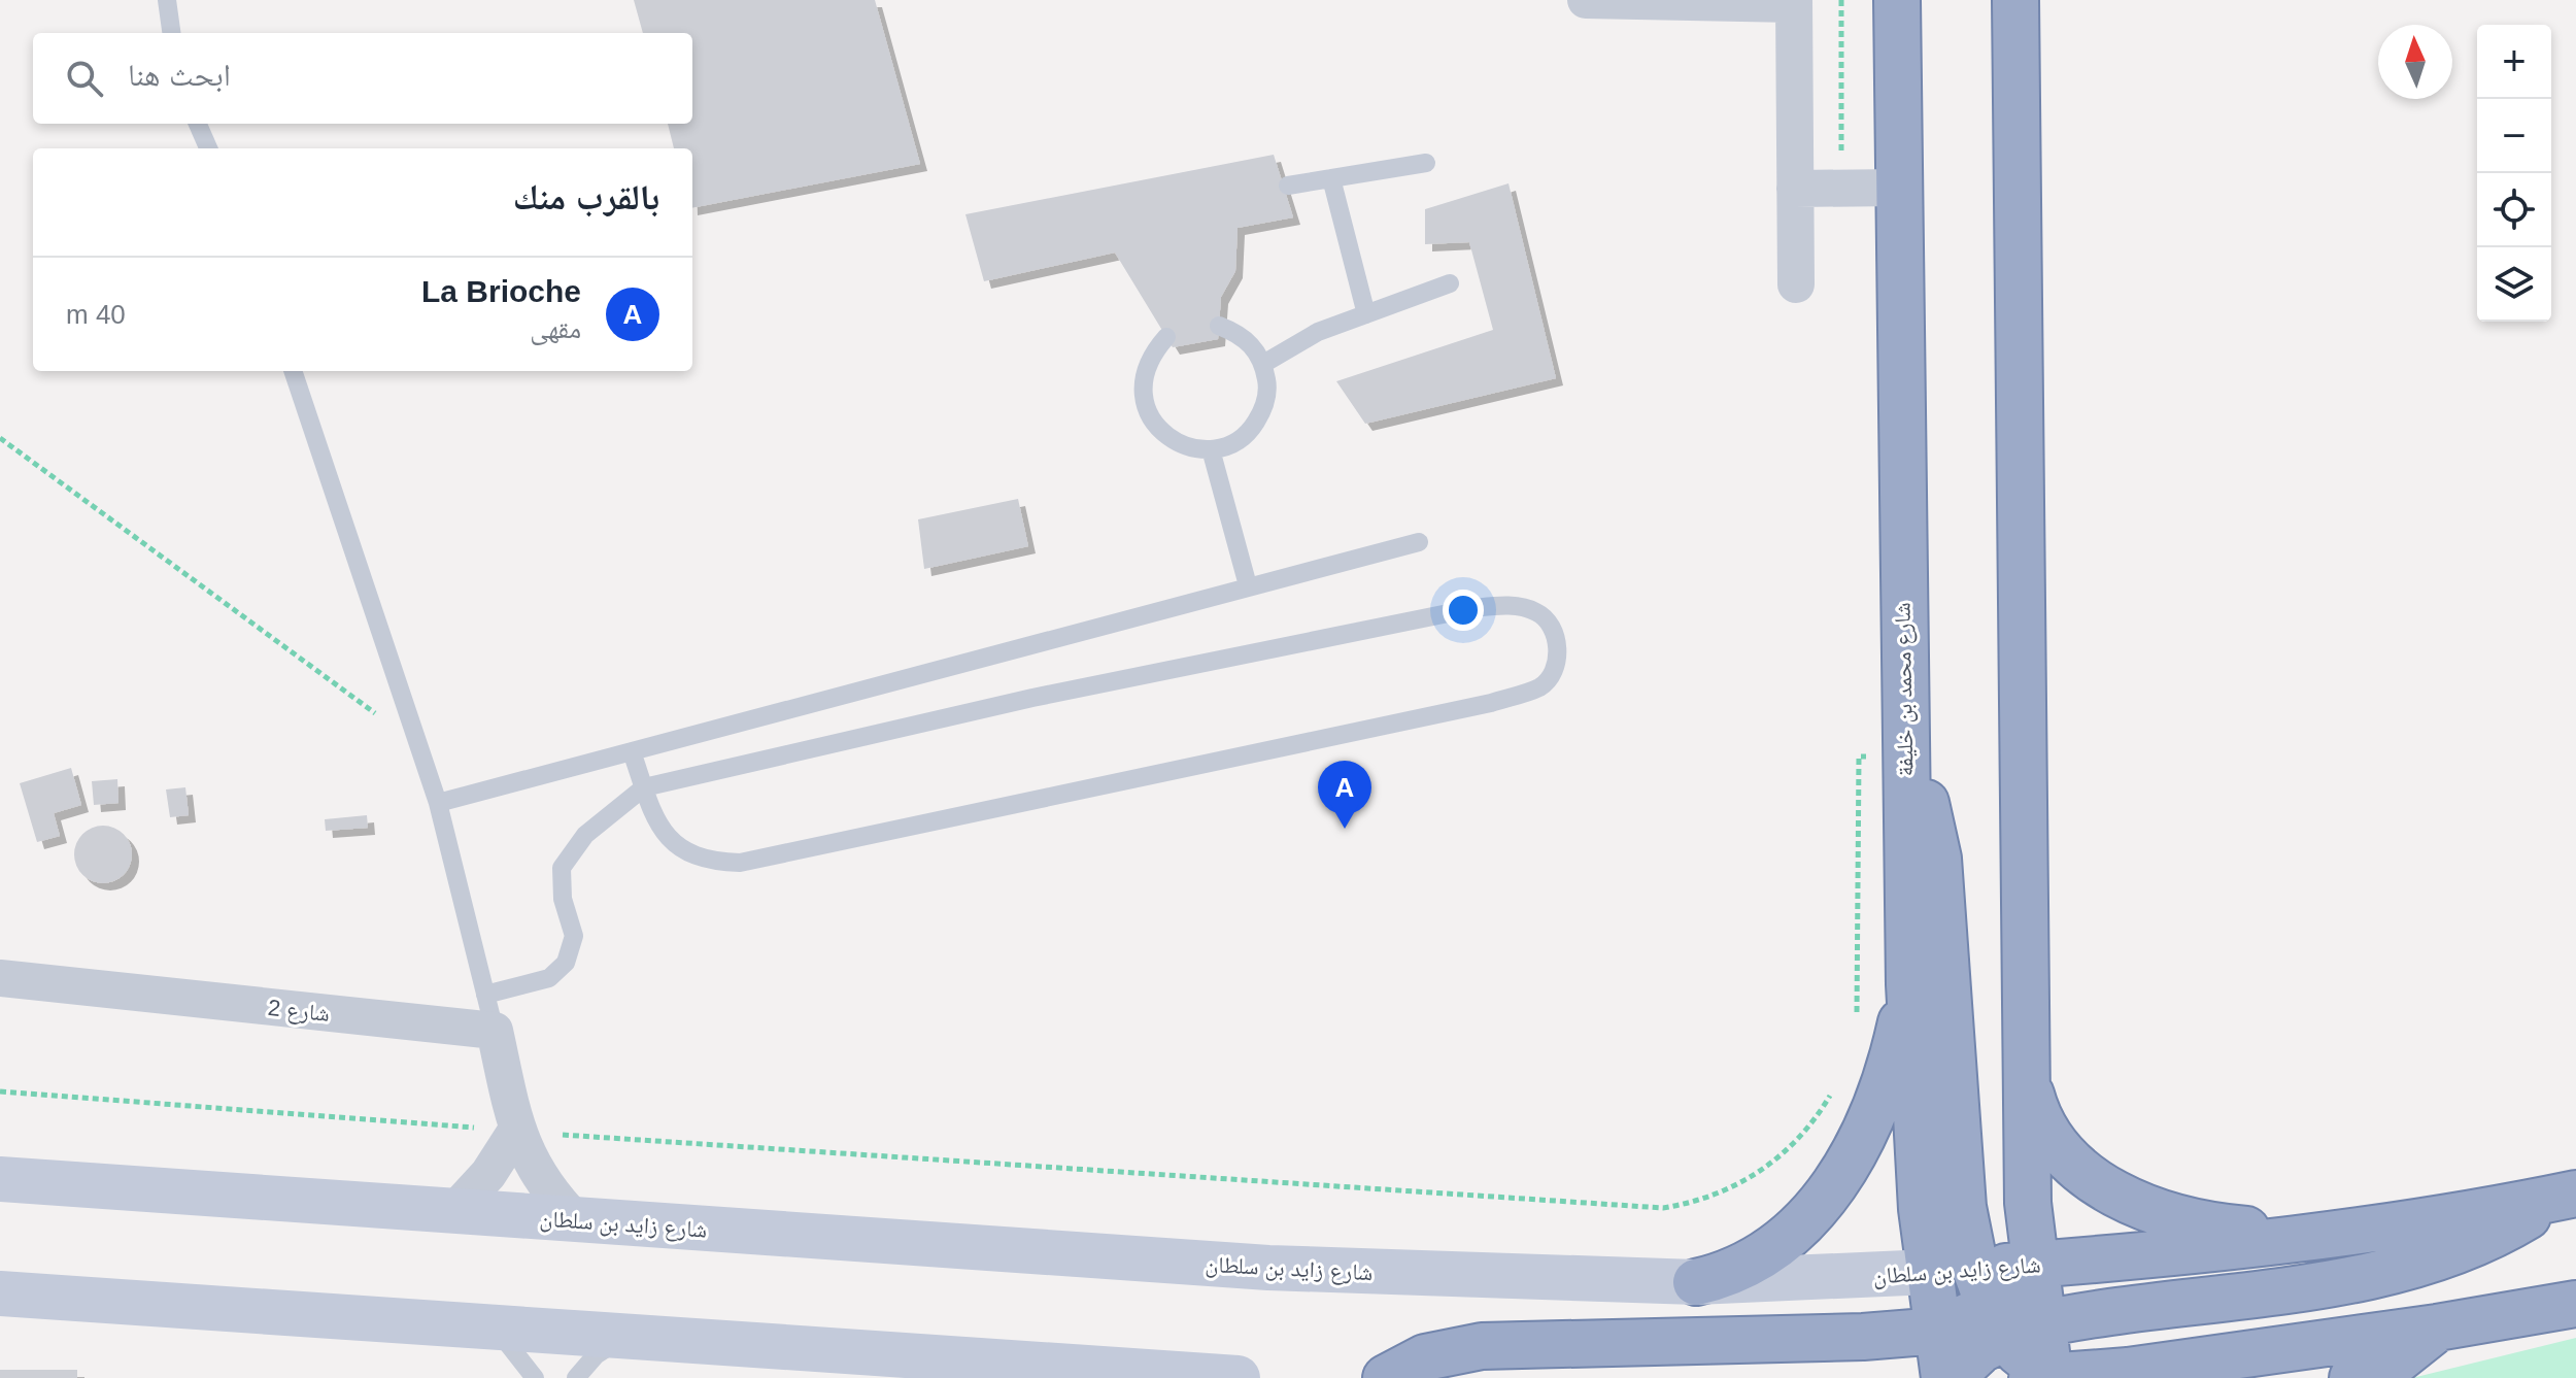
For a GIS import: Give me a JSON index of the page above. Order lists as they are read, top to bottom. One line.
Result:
{"streets":{"highway":["شارع محمد بن خليفة","شارع زايد بن سلطان"],"street":["شارع 2"]},"crossings":[["شارع محمد بن خليفة","شارع زايد بن سلطان"]],"north":"top","page":{"map_buttons":["+","−"],"search":"ابحث هنا","heading":"بالقرب منك","list":[{"mark":"A","name":"La Brioche","note":"مقهى","value":"40 m"}],"pins":"A"}}
